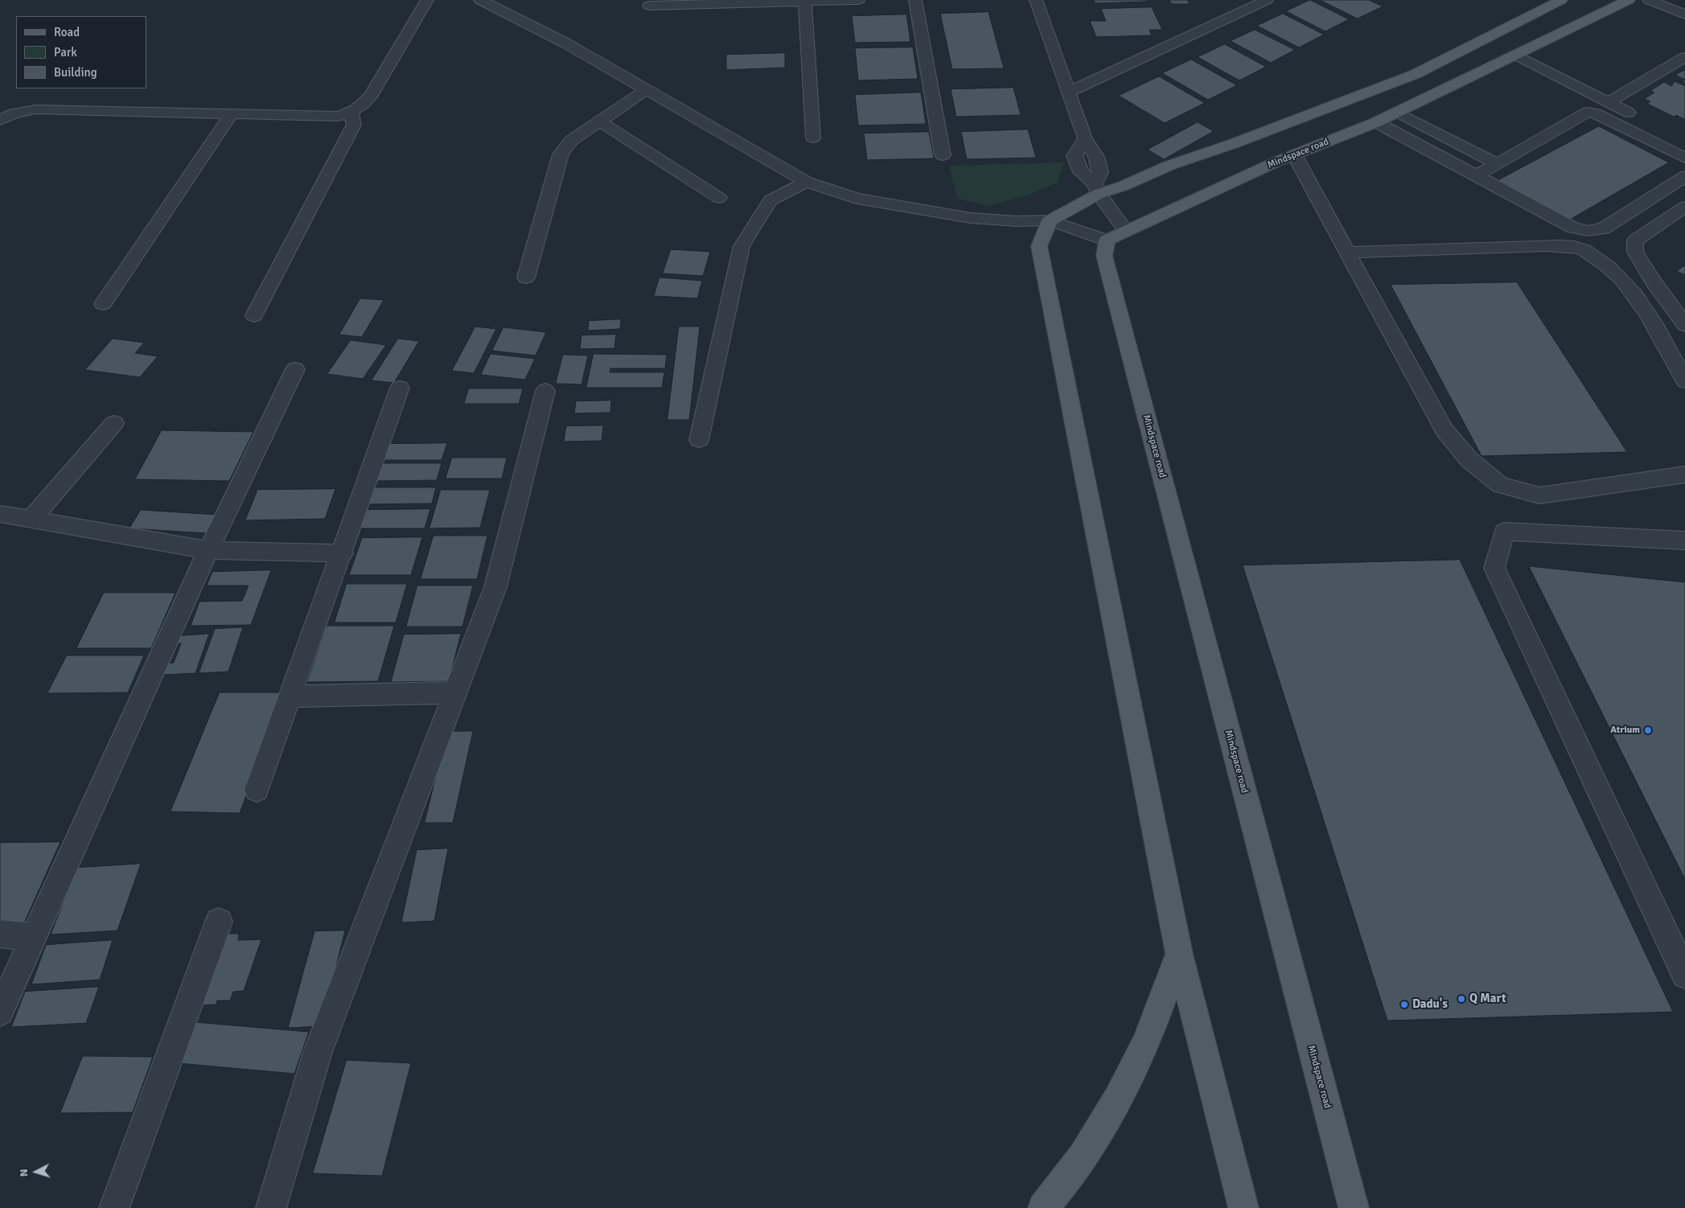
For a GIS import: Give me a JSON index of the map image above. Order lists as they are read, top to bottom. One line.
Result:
{"streets":{"main road":["Mindspace road"]},"places":["Atrium","Q Mart","Dadu's"],"legend":["Road","Park","Building"],"north":"left"}
